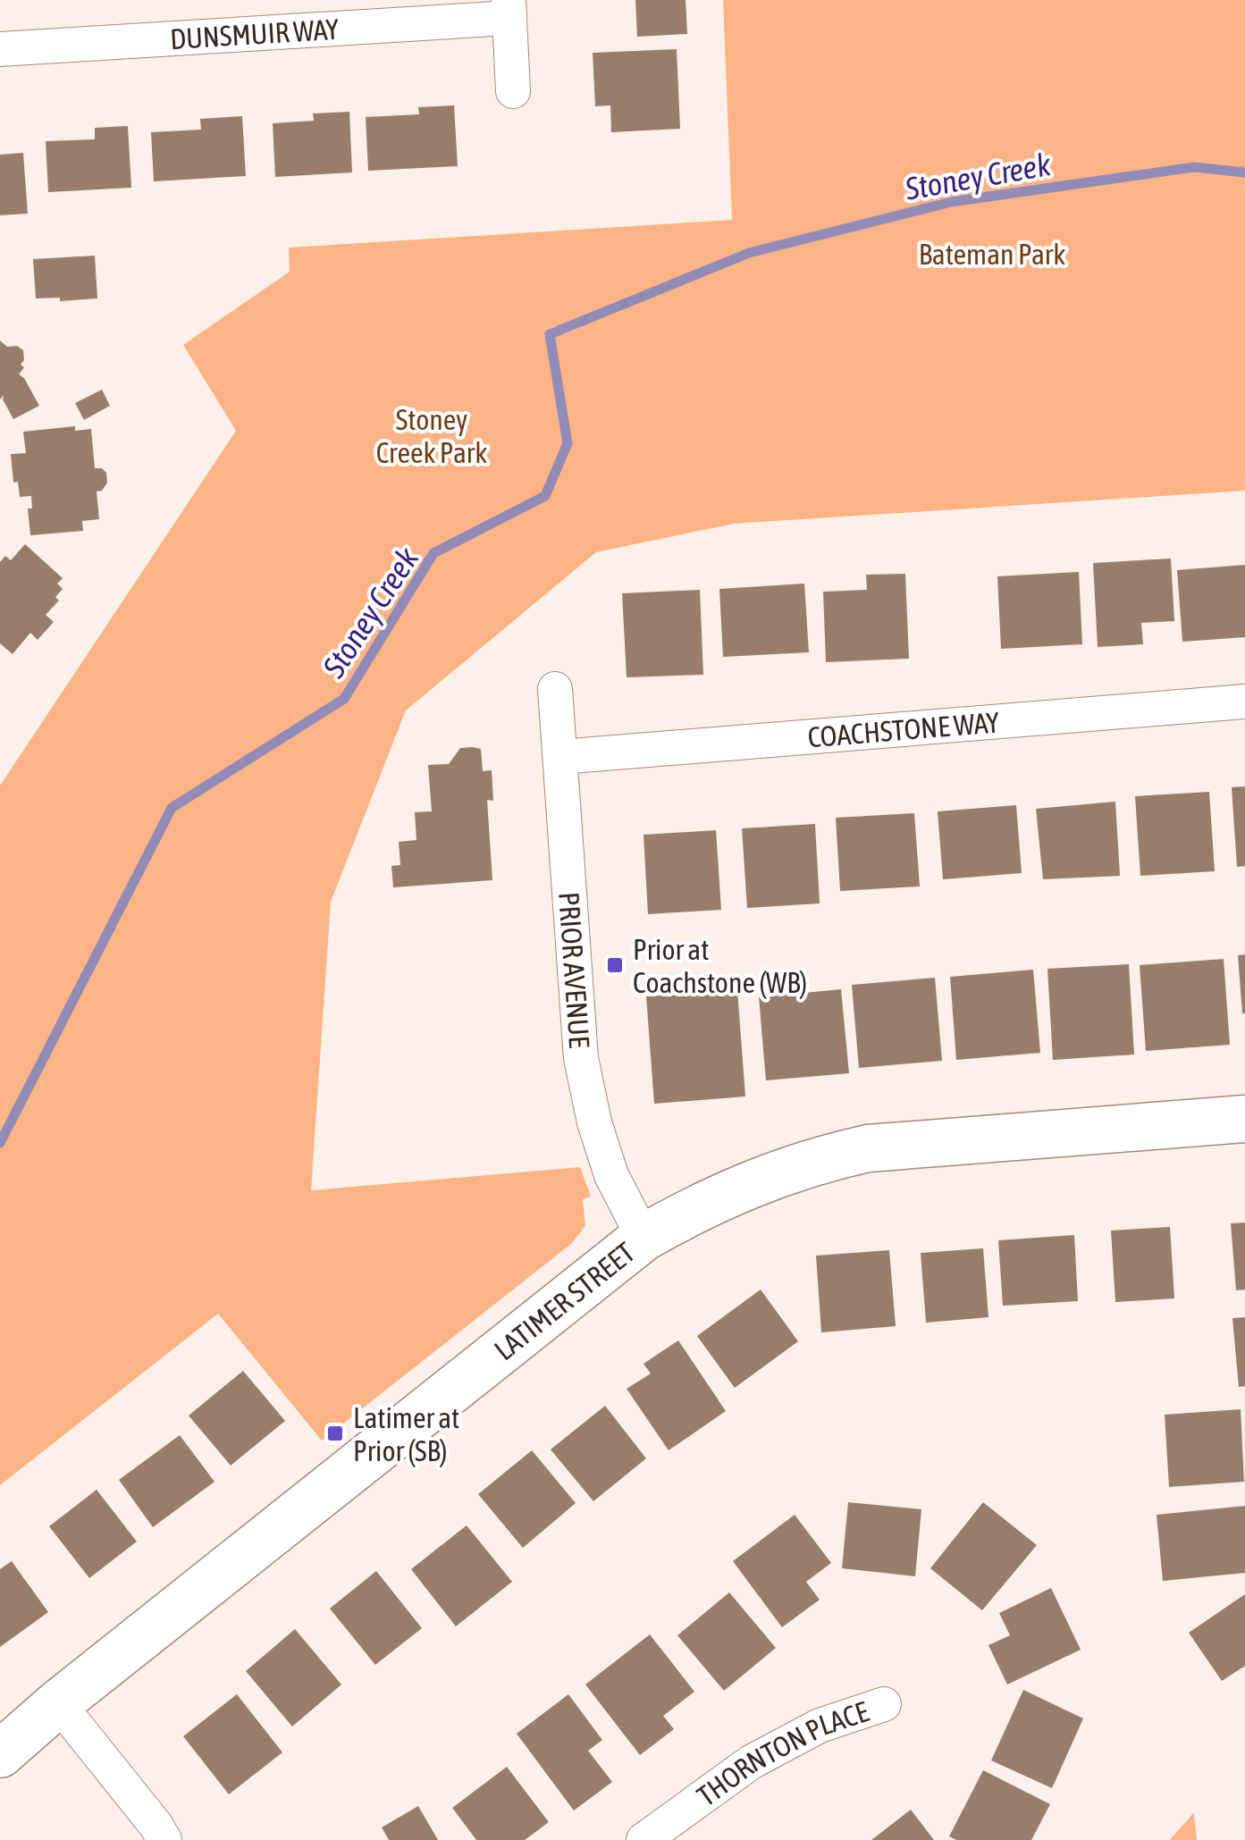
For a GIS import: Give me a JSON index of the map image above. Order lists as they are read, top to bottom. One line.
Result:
{"streets":{"street":["DUNSMUIR WAY","COACHSTONE WAY","PRIOR AVENUE","LATIMER STREET","THORNTON PLACE"]},"crossings":[["COACHSTONE WAY","PRIOR AVENUE"],["PRIOR AVENUE","LATIMER STREET"]],"water":["Stoney Creek"],"parks":["Bateman Park","Stoney Creek Park"],"places":{"transit":["Prior at Coachstone (WB)","Latimer at Prior (SB)"]}}
